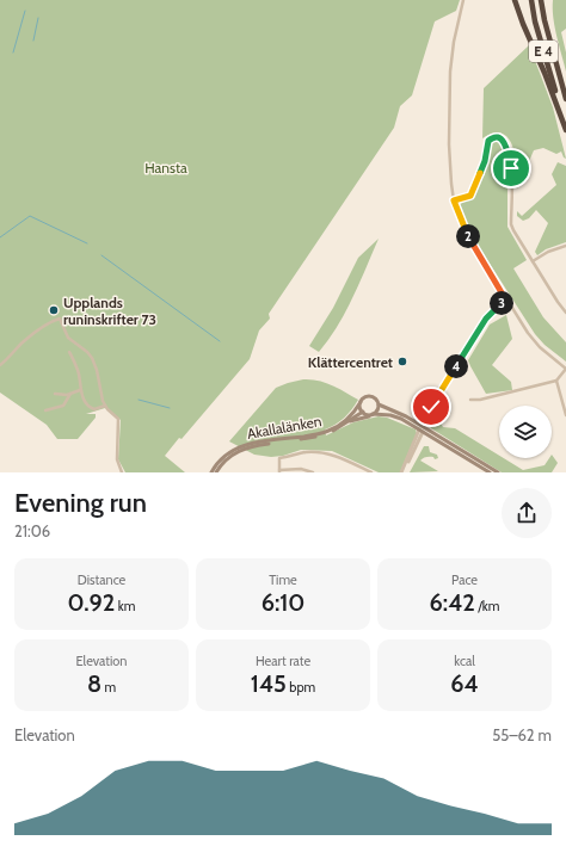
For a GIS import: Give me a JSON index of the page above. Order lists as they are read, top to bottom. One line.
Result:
{"streets":{"highway":["E 4"],"main road":["Akallalänken"]},"parks":["Hansta"],"places":["Upplands runinskrifter 73","Klättercentret"],"page":{"pins":["2","3","4"],"heading":["Evening run","21:06"],"stats":[["Distance","0.92 km"],["Time","6:10"],["Pace","6:42 /km"],["Elevation","8 m"],["Heart rate","145 bpm"],["kcal","64"]],"chart":["Elevation","55–62 m"]}}
